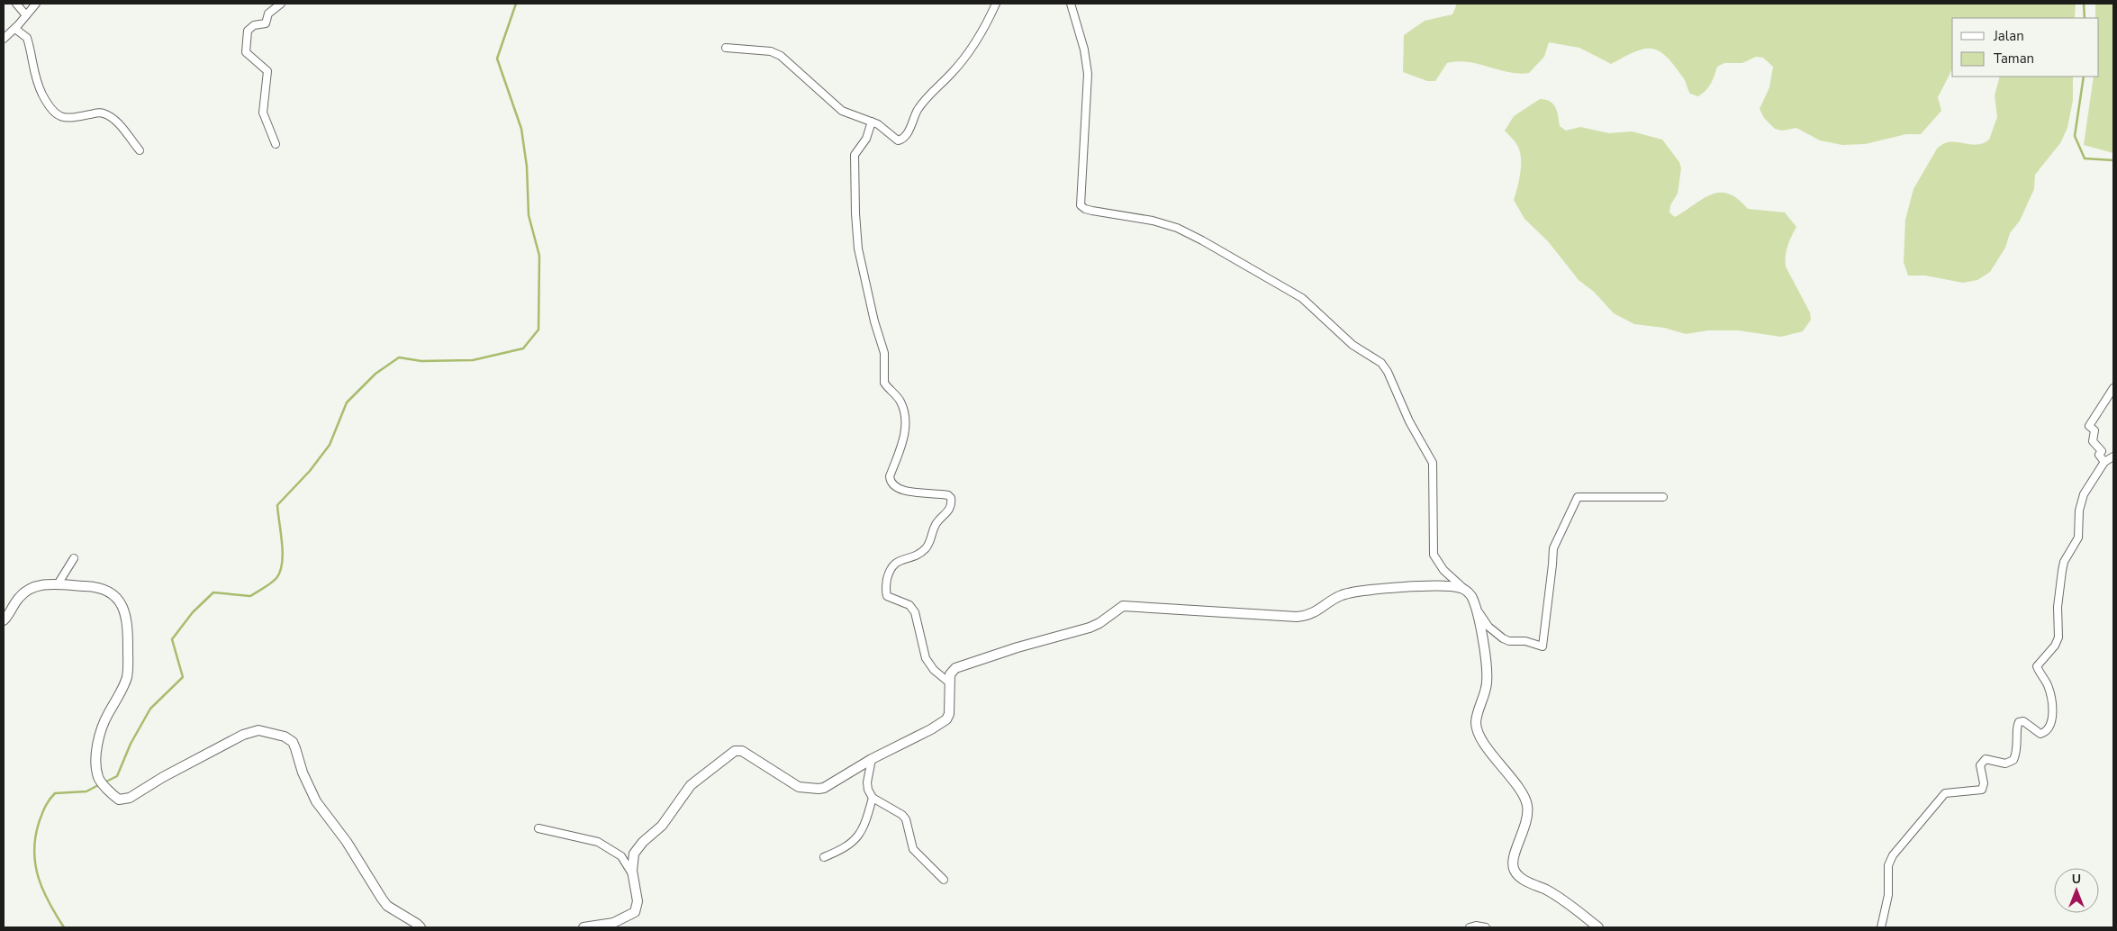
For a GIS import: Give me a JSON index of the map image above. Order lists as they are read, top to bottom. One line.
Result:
{"legend":["Jalan","Taman"],"north":"top"}
